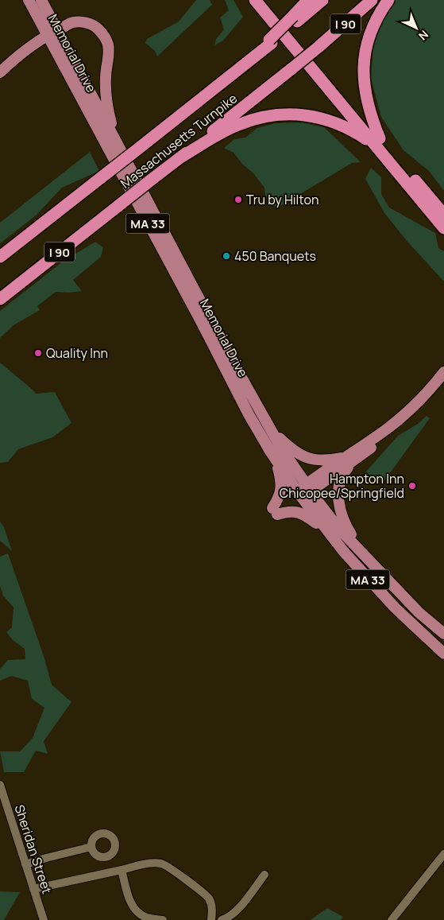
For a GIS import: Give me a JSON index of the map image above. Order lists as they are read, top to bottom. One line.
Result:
{"streets":{"highway":["I 90","Massachusetts Turnpike"],"main road":["Memorial Drive","MA 33"],"street":["Sheridan Street"]},"crossings":[["I 90","Massachusetts Turnpike"]],"places":["Tru by Hilton","450 Banquets","Quality Inn","Hampton Inn Chicopee/Springfield"],"north":"bottom right"}
